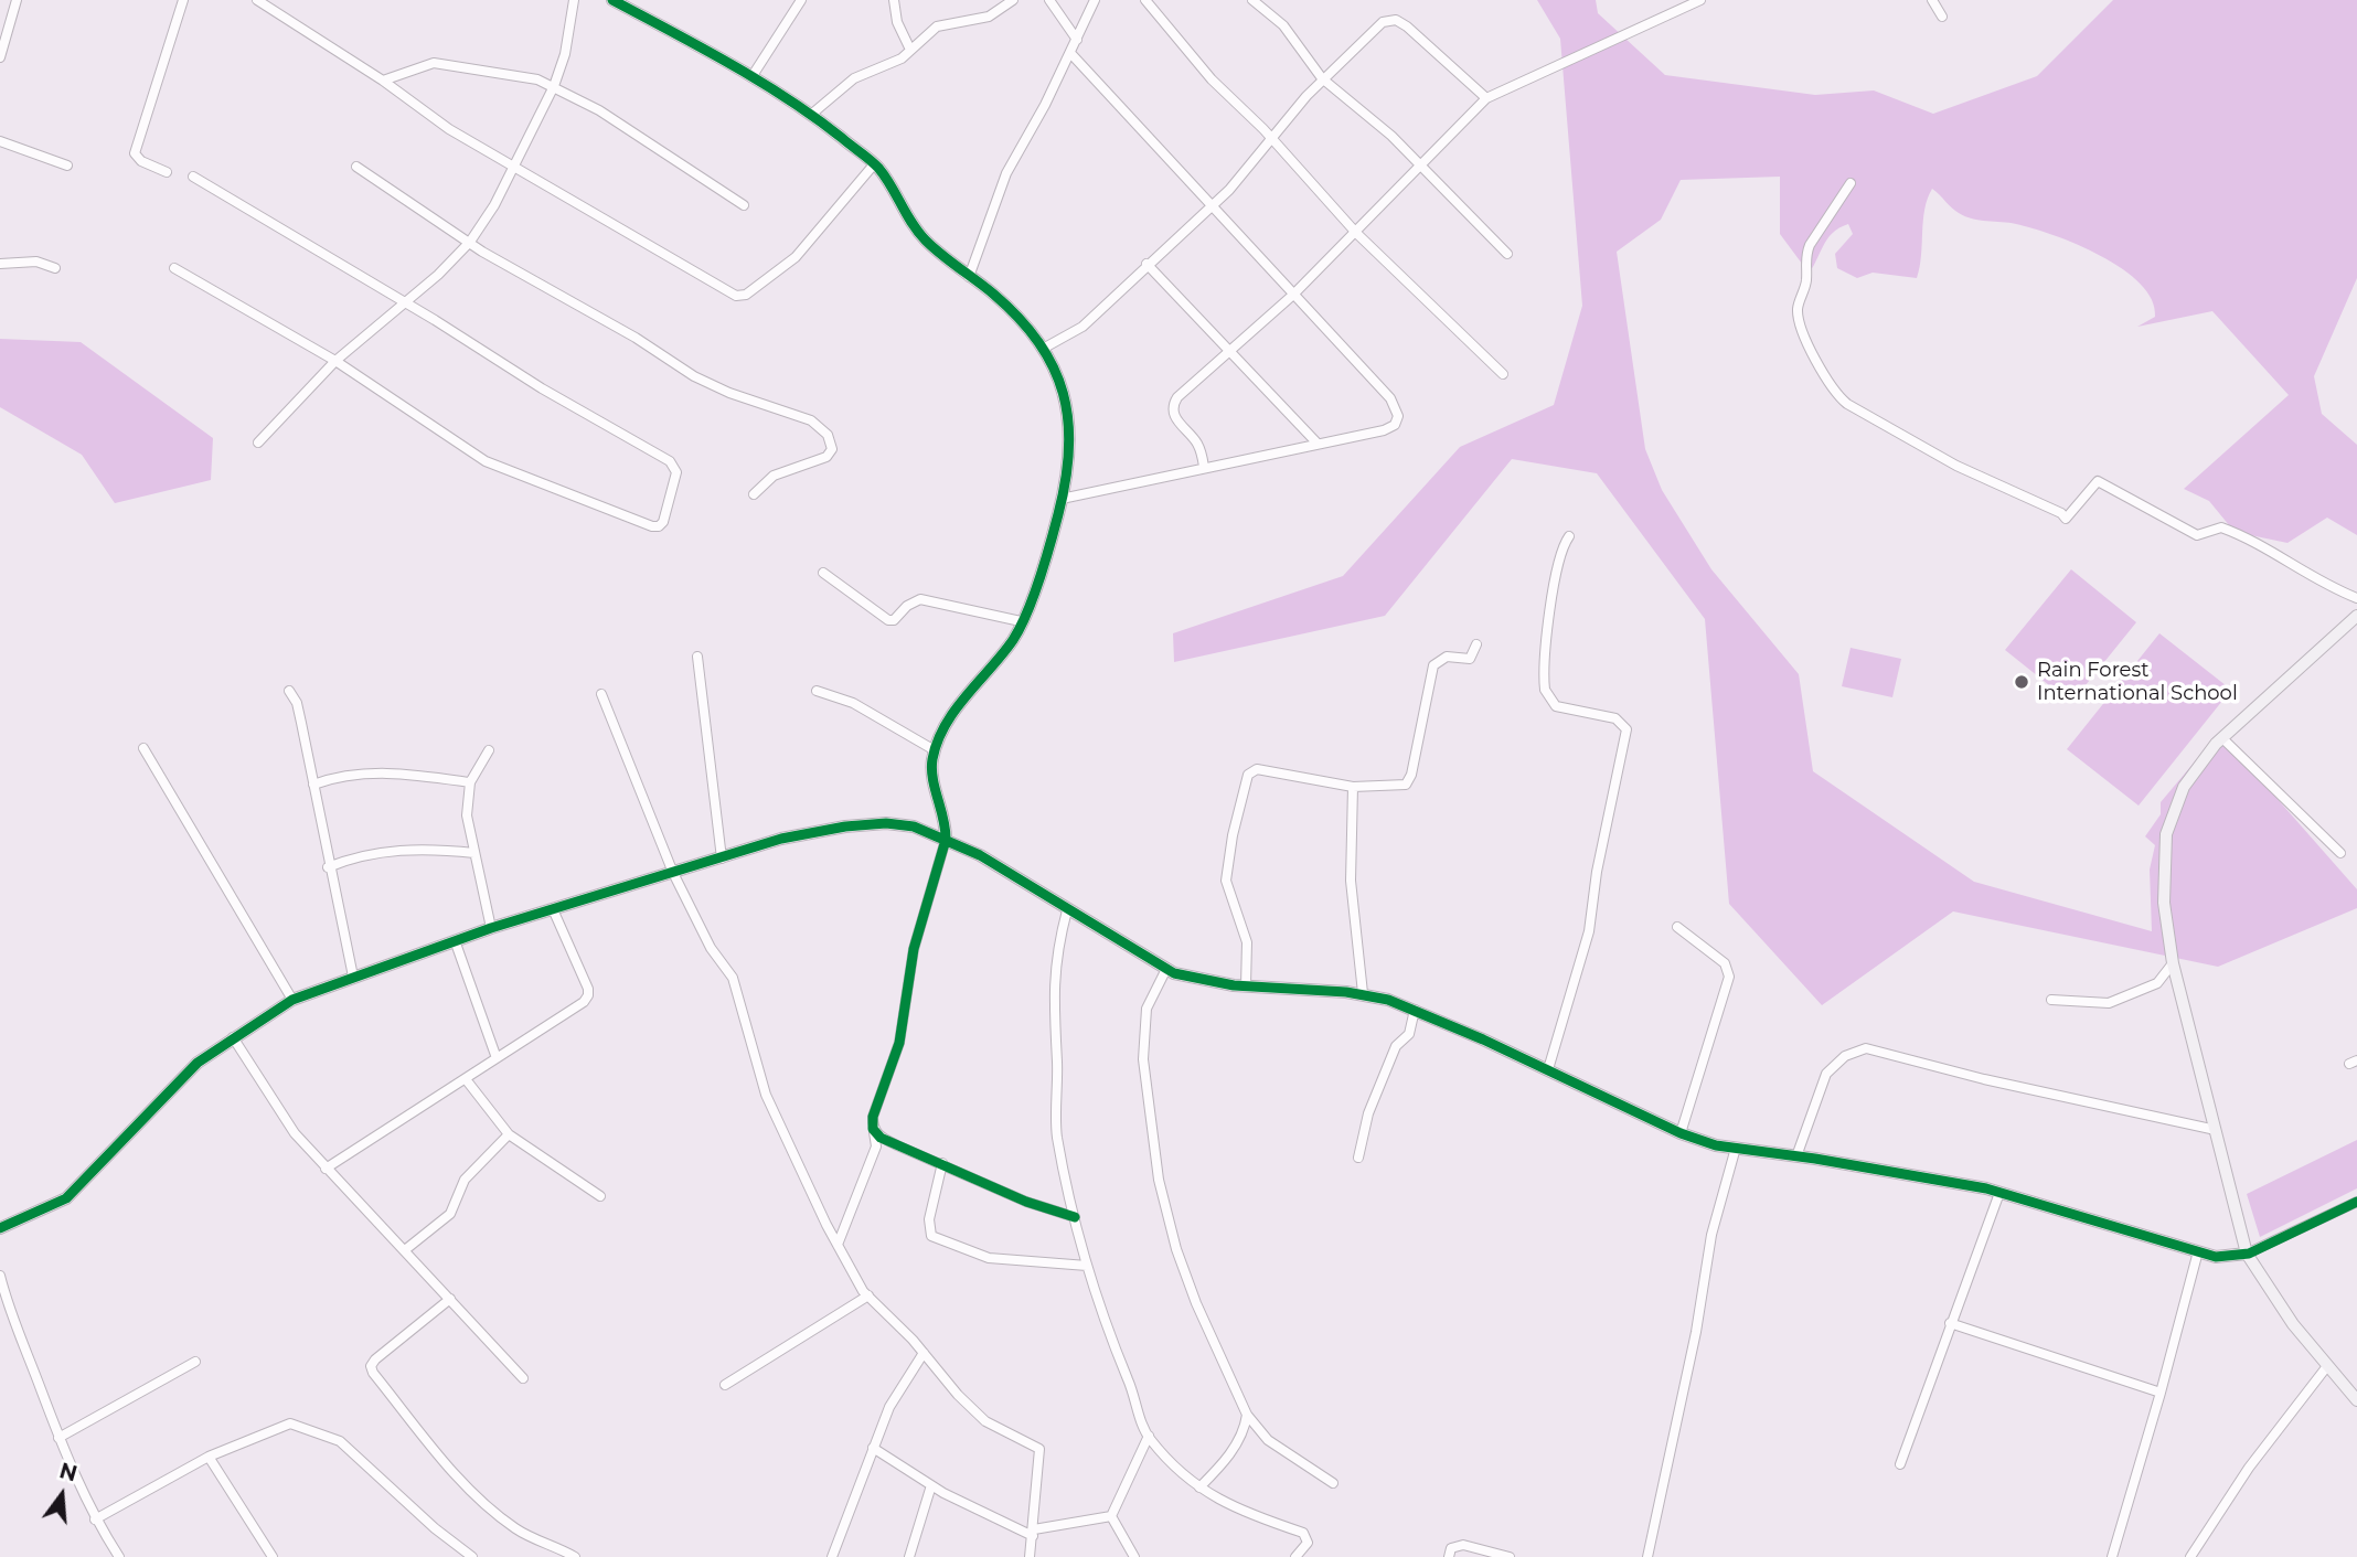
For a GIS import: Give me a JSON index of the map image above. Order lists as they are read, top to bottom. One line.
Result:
{"places":["Rain Forest International School"],"north":"top"}
